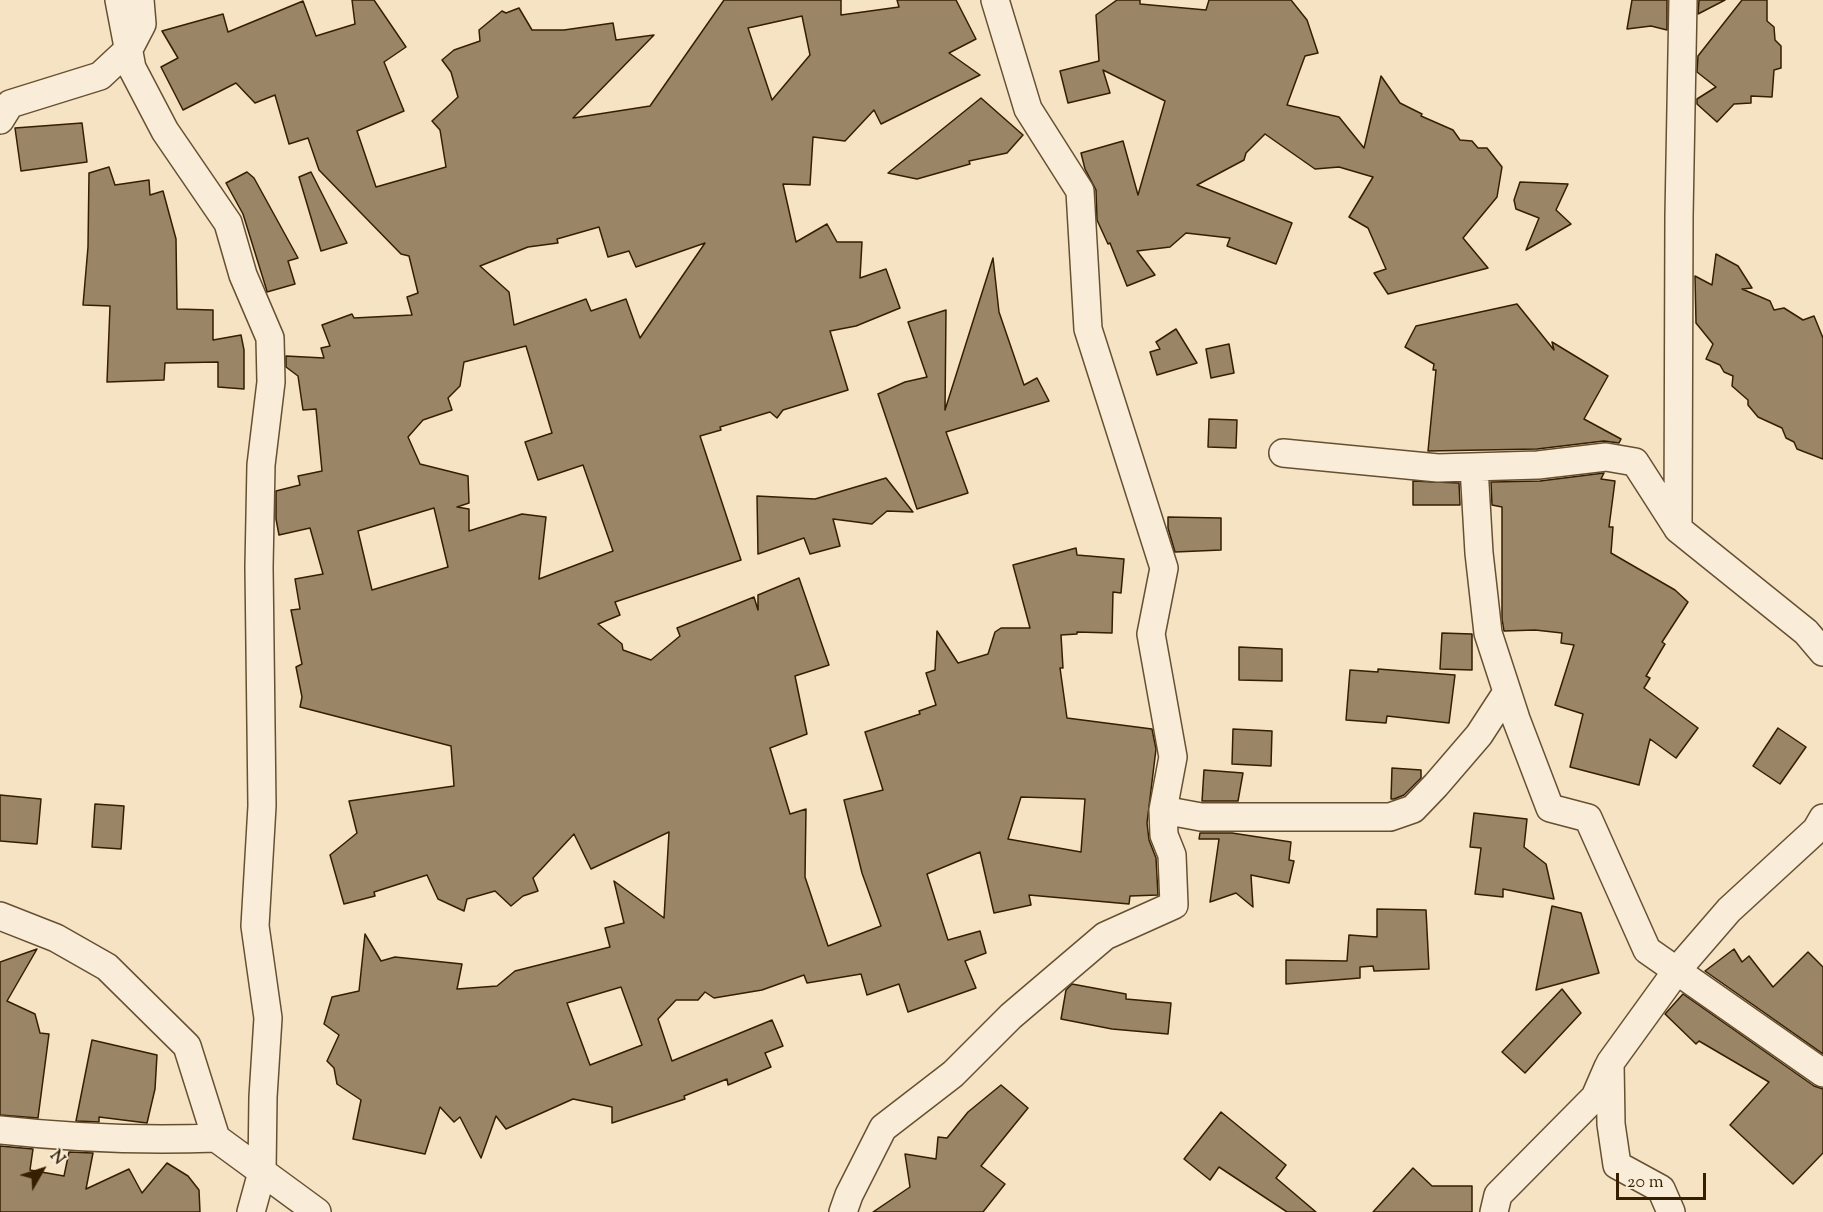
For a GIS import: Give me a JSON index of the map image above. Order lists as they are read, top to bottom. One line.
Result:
{"scale_bar":"20 m","north":"top right"}
